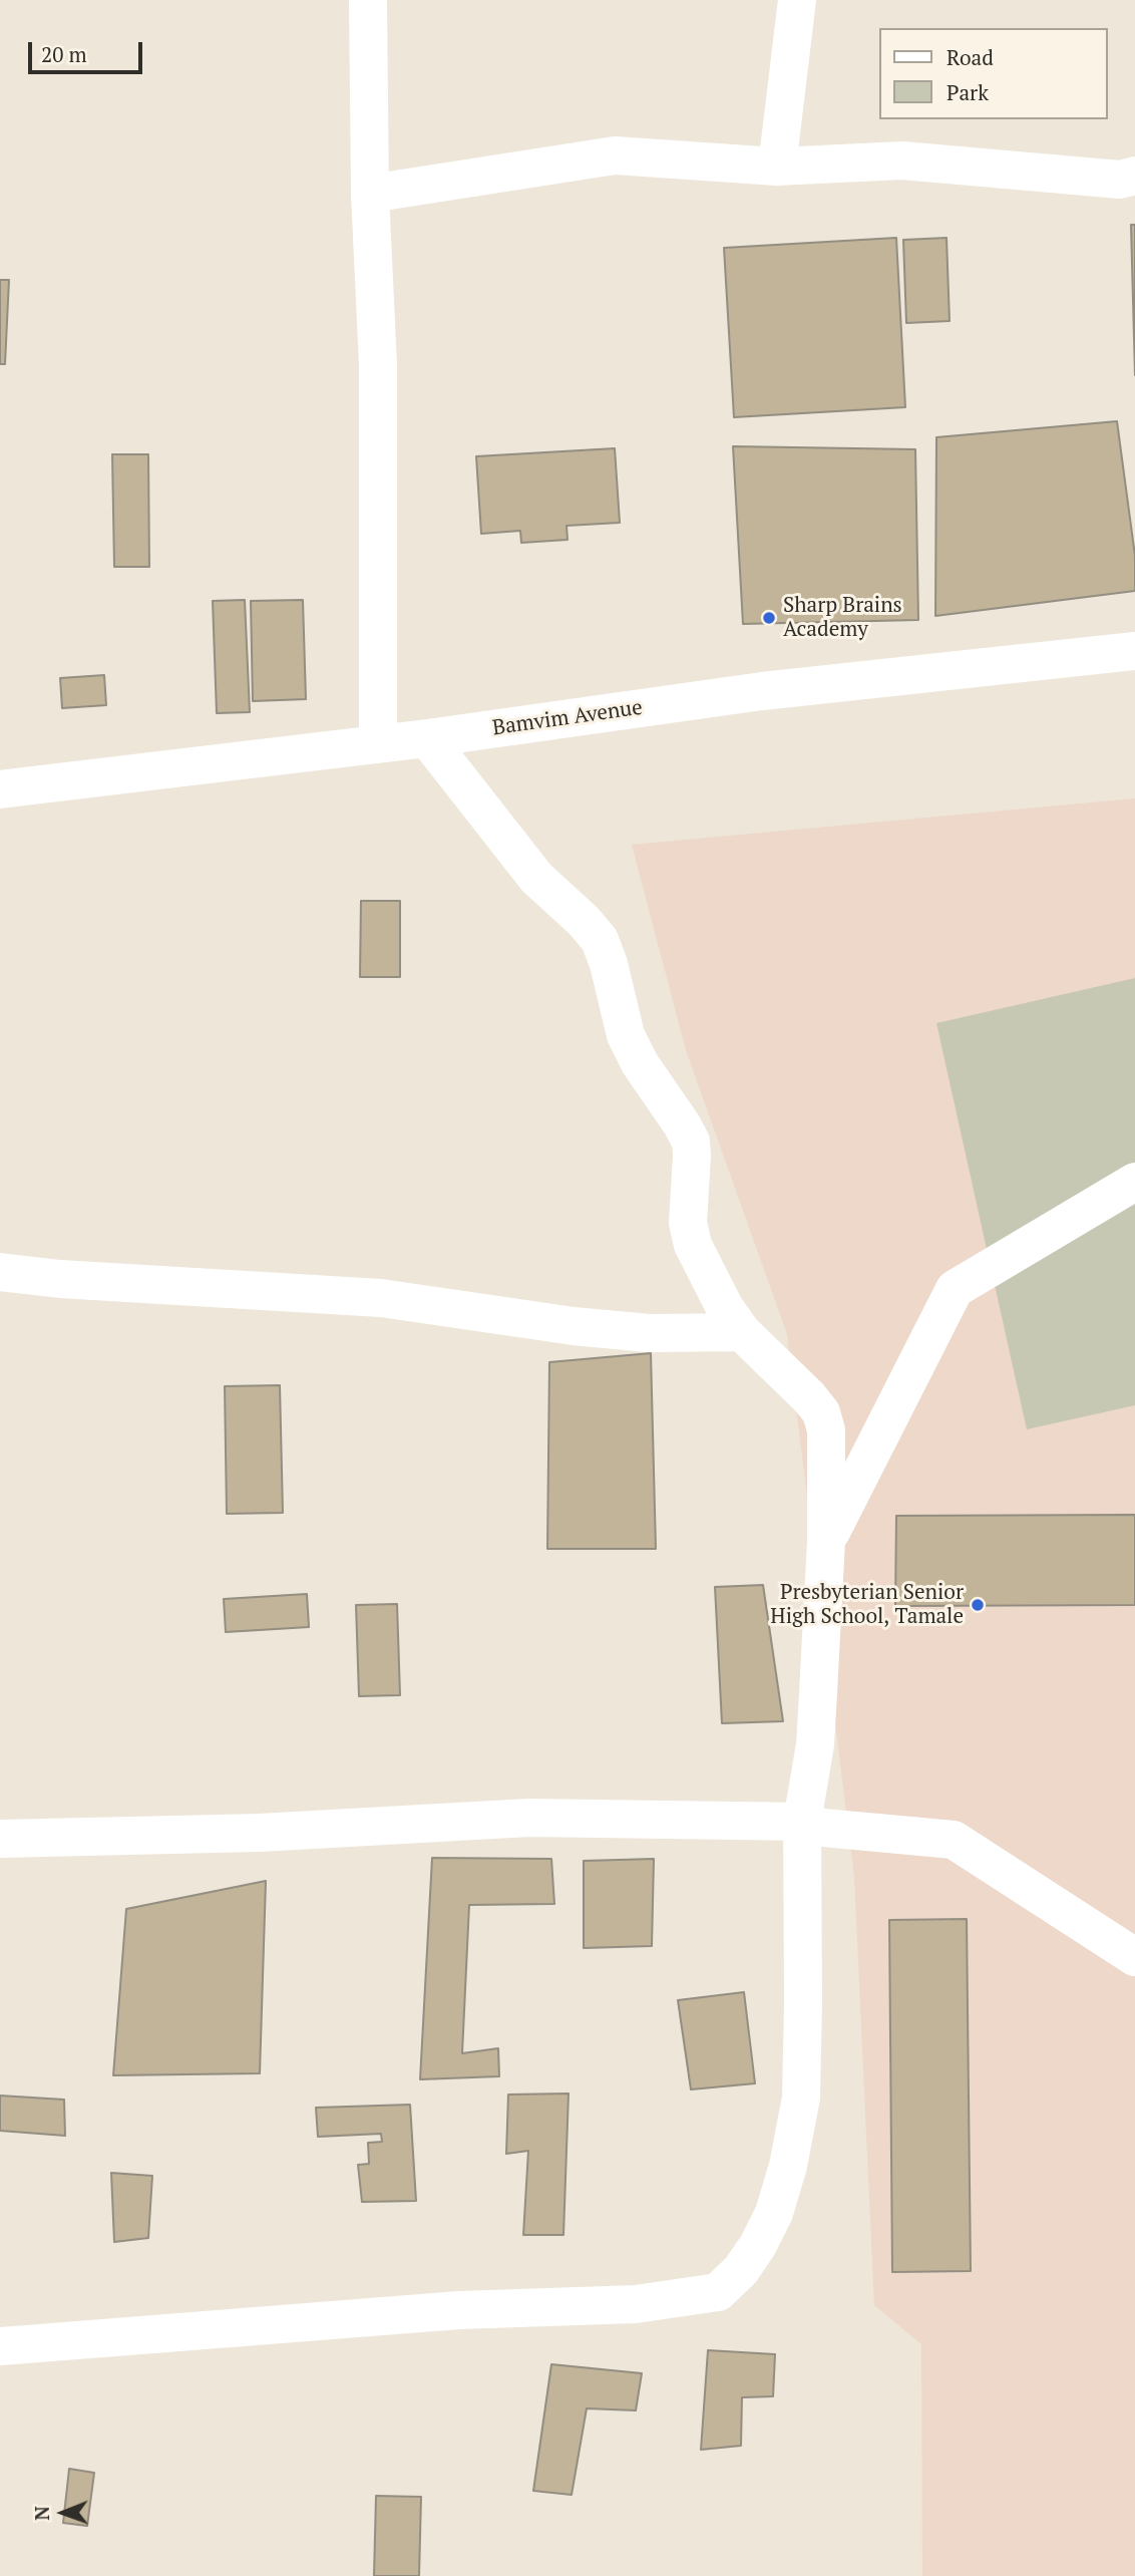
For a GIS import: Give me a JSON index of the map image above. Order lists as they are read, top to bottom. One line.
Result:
{"streets":{"street":["Bamvim Avenue"]},"places":["Sharp Brains Academy","Presbyterian Senior High School, Tamale"],"legend":["Road","Park"],"scale_bar":"20 m","north":"left"}
